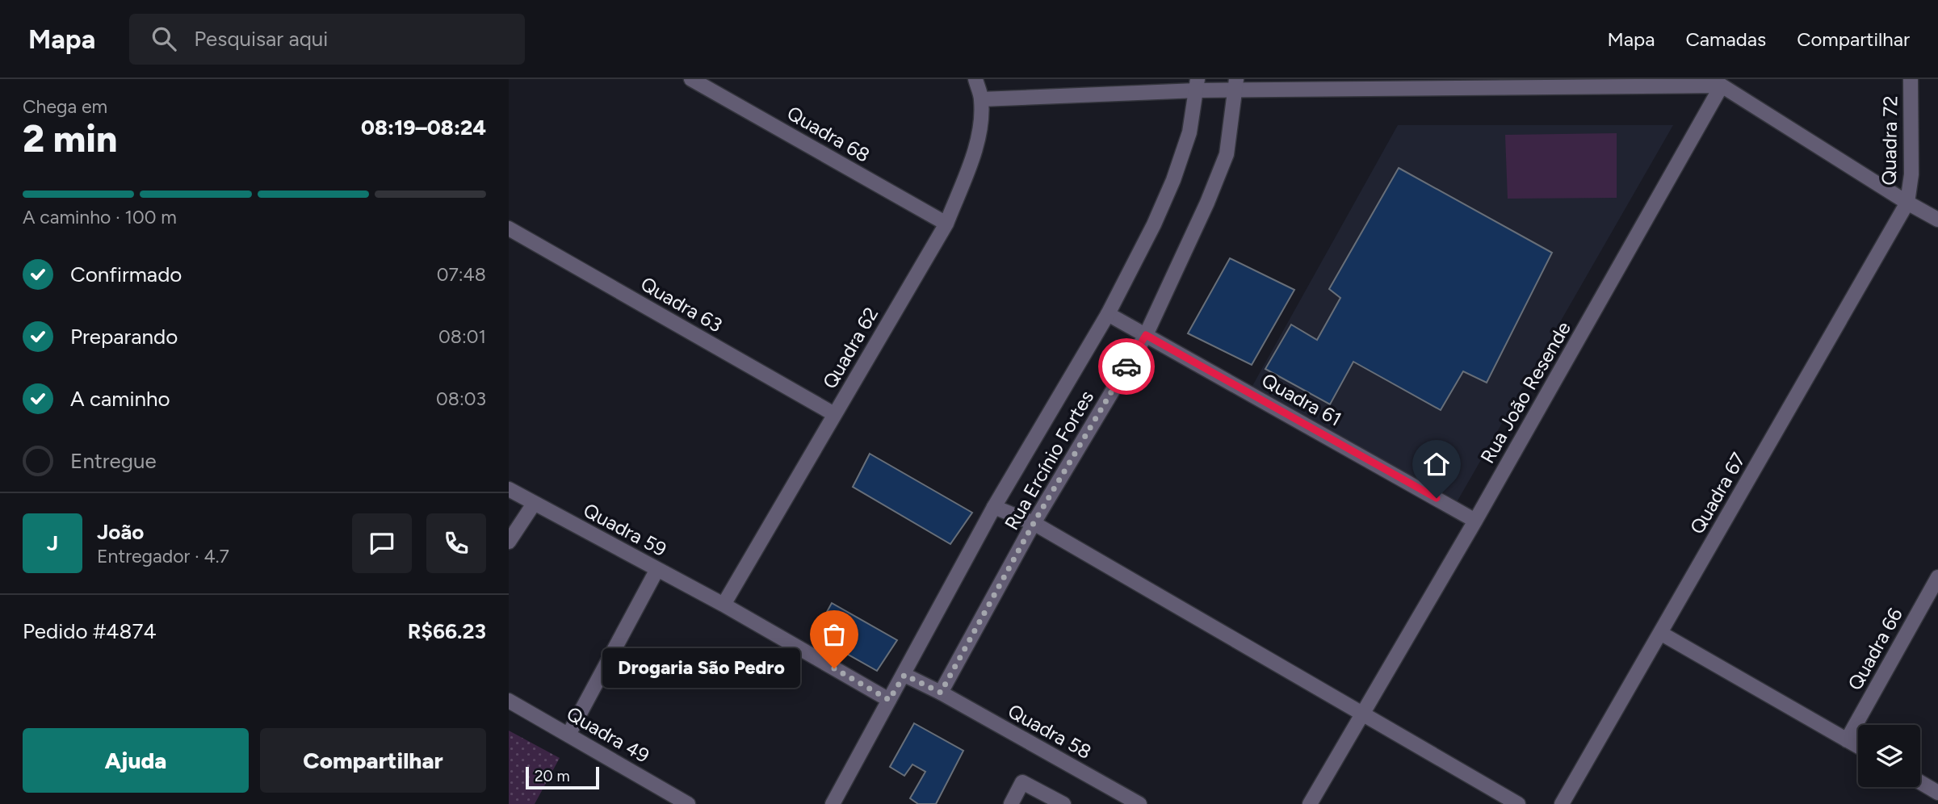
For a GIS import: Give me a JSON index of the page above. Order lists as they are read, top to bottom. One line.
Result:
{"streets":{"street":["Quadra 68","Quadra 72","Quadra 63","Quadra 62","Rua João Resende","Quadra 61","Rua Ercínio Fortes","Quadra 67","Quadra 59","Quadra 66","Quadra 58","Quadra 49"]},"crossings":[["Quadra 68","Quadra 62"],["Quadra 72","Quadra 67"],["Quadra 63","Quadra 62"],["Quadra 62","Quadra 59"],["Rua João Resende","Quadra 61"],["Quadra 61","Rua Ercínio Fortes"],["Rua Ercínio Fortes","Quadra 59"],["Rua Ercínio Fortes","Quadra 58"]],"places":["Drogaria São Pedro"],"scale_bar":"20 m","page":{"header":"Mapa","search":"Pesquisar aqui","nav":["Mapa","Camadas","Compartilhar"],"heading":["2 min","Chega em","08:19–08:24"],"panel":["João","Entregador · 4.7","Pedido #4874","R$66.23"],"bar":"A caminho · 100 m","list":[["Confirmado","07:48"],["Preparando","08:01"],["A caminho","08:03"],"Entregue"],"round":"J","bubble":"Drogaria São Pedro","buttons":["Ajuda","Compartilhar"],"scale":"20 m"}}
